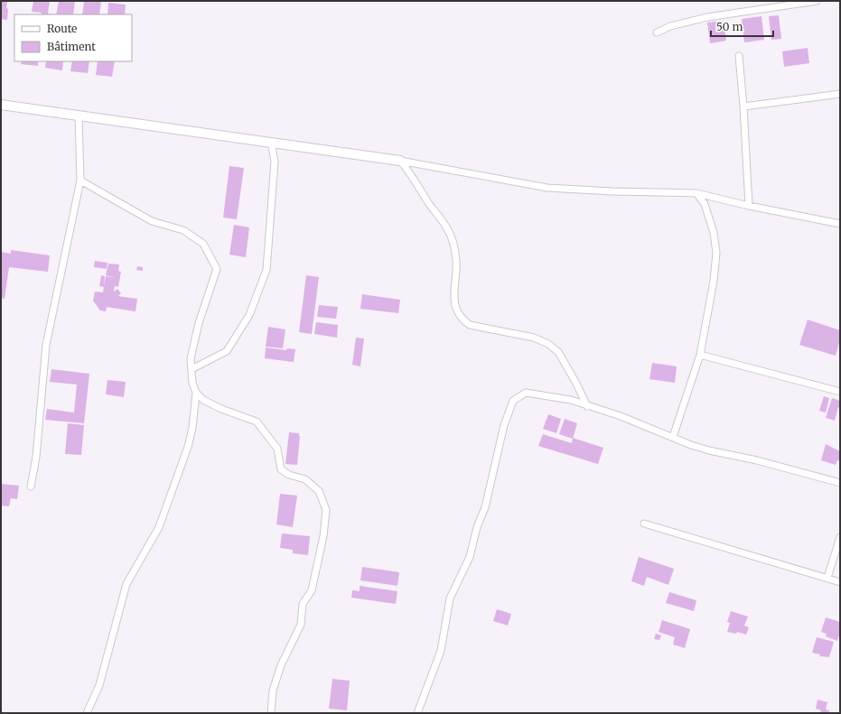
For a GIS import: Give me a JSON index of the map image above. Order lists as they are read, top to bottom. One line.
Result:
{"legend":["Route","Bâtiment"],"scale_bar":"50 m"}
